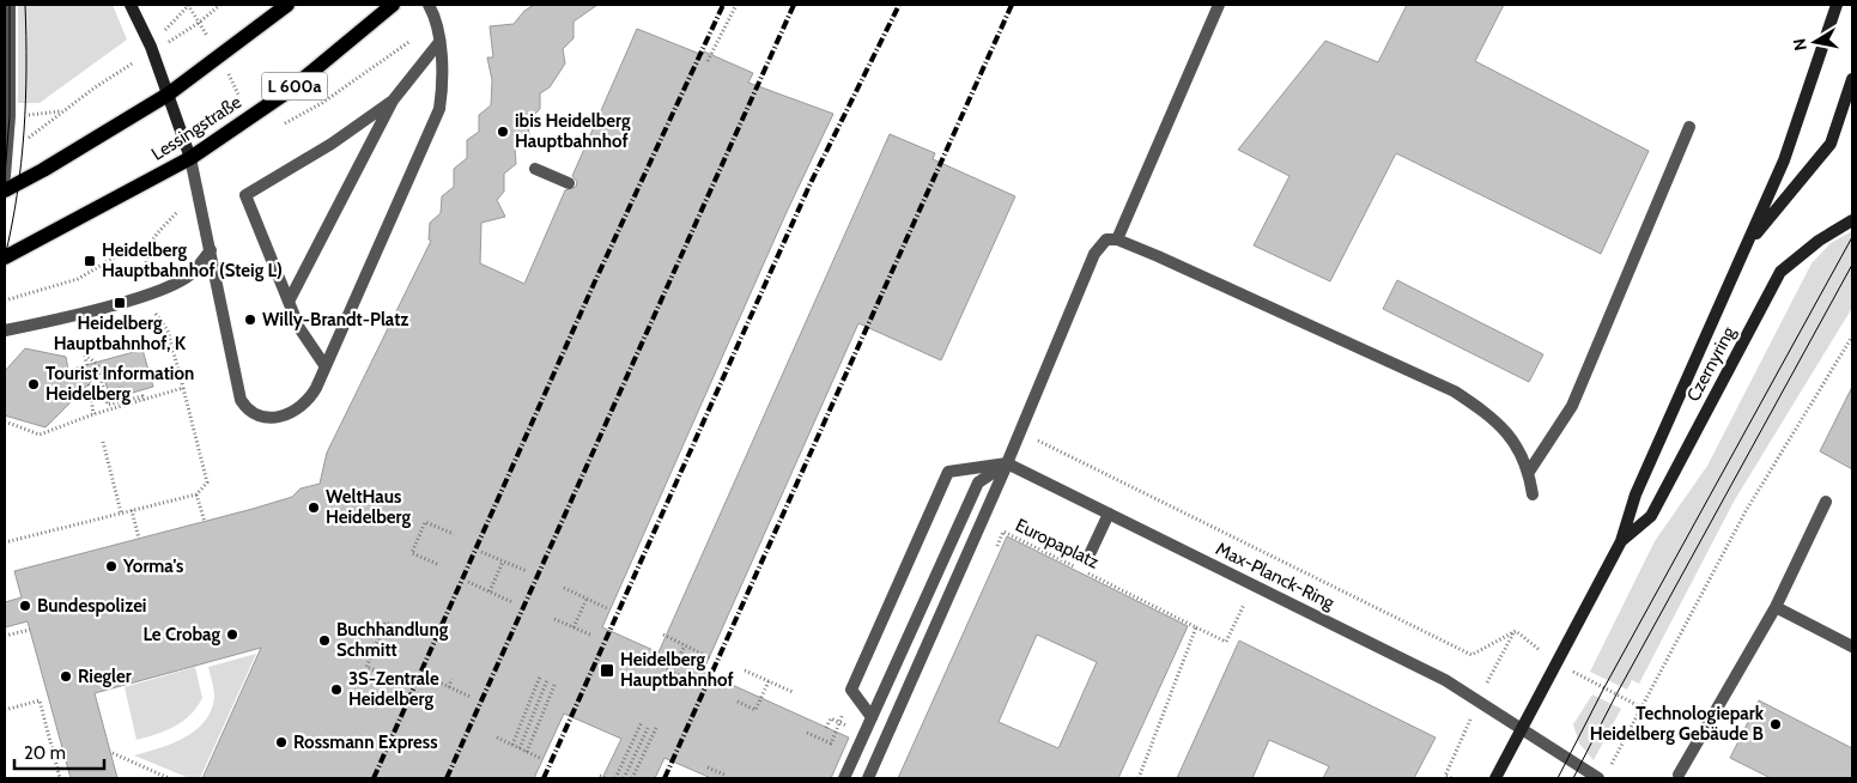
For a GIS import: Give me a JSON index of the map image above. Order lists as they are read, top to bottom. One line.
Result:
{"streets":{"main road":["L 600a","Lessingstraße","Czernyring"],"street":["Max-Planck-Ring"],"path":["Europaplatz"]},"crossings":[["Czernyring","Max-Planck-Ring"]],"places":{"other":["ibis Heidelberg Hauptbahnhof","Willy-Brandt-Platz","Tourist Information Heidelberg","WeltHaus Heidelberg","Yorma's","Bundespolizei","Le Crobag","Buchhandlung Schmitt","Riegler","3S-Zentrale Heidelberg","Technologiepark Heidelberg Gebäude B","Rossmann Express"],"transit":["Heidelberg Hauptbahnhof (Steig L)","Heidelberg Hauptbahnhof, K","Heidelberg Hauptbahnhof"]},"scale_bar":"20 m","north":"left"}
